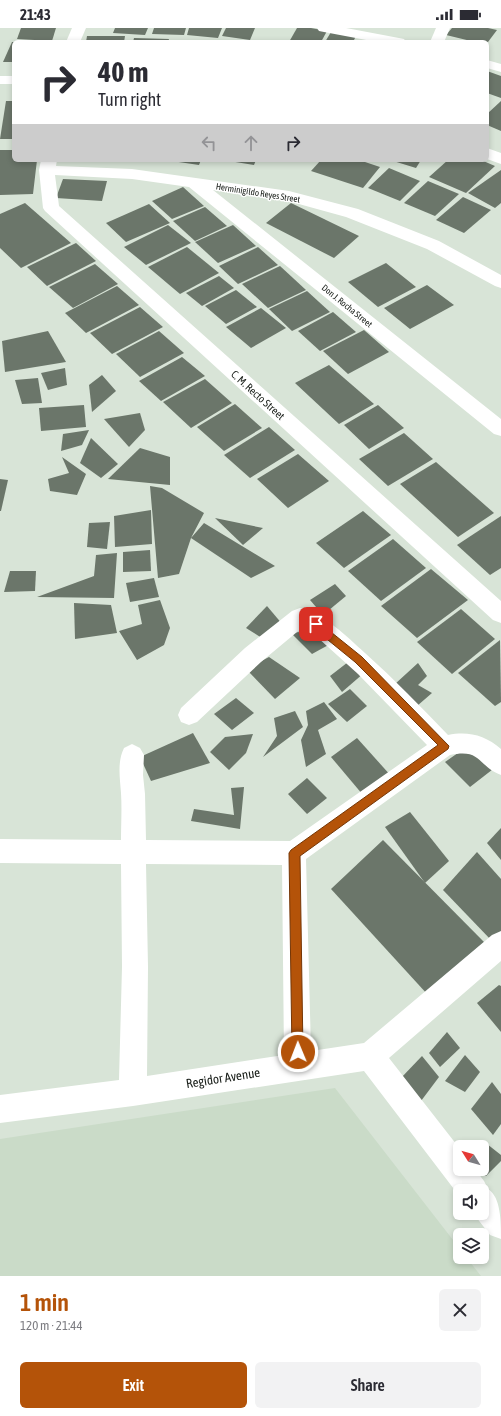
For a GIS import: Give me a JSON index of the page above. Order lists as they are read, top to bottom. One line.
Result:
{"streets":{"street":["Herminigildo Reyes Street","Don J. Rocha Street","C. M. Recto Street","Regidor Avenue"]},"crossings":[["Herminigildo Reyes Street","Don J. Rocha Street"],["Herminigildo Reyes Street","C. M. Recto Street"]],"north":"top left","page":{"status":"21:43","turn":["40 m","Turn right"],"heading":["1 min","120 m · 21:44"],"buttons":["Exit","Share"]}}
